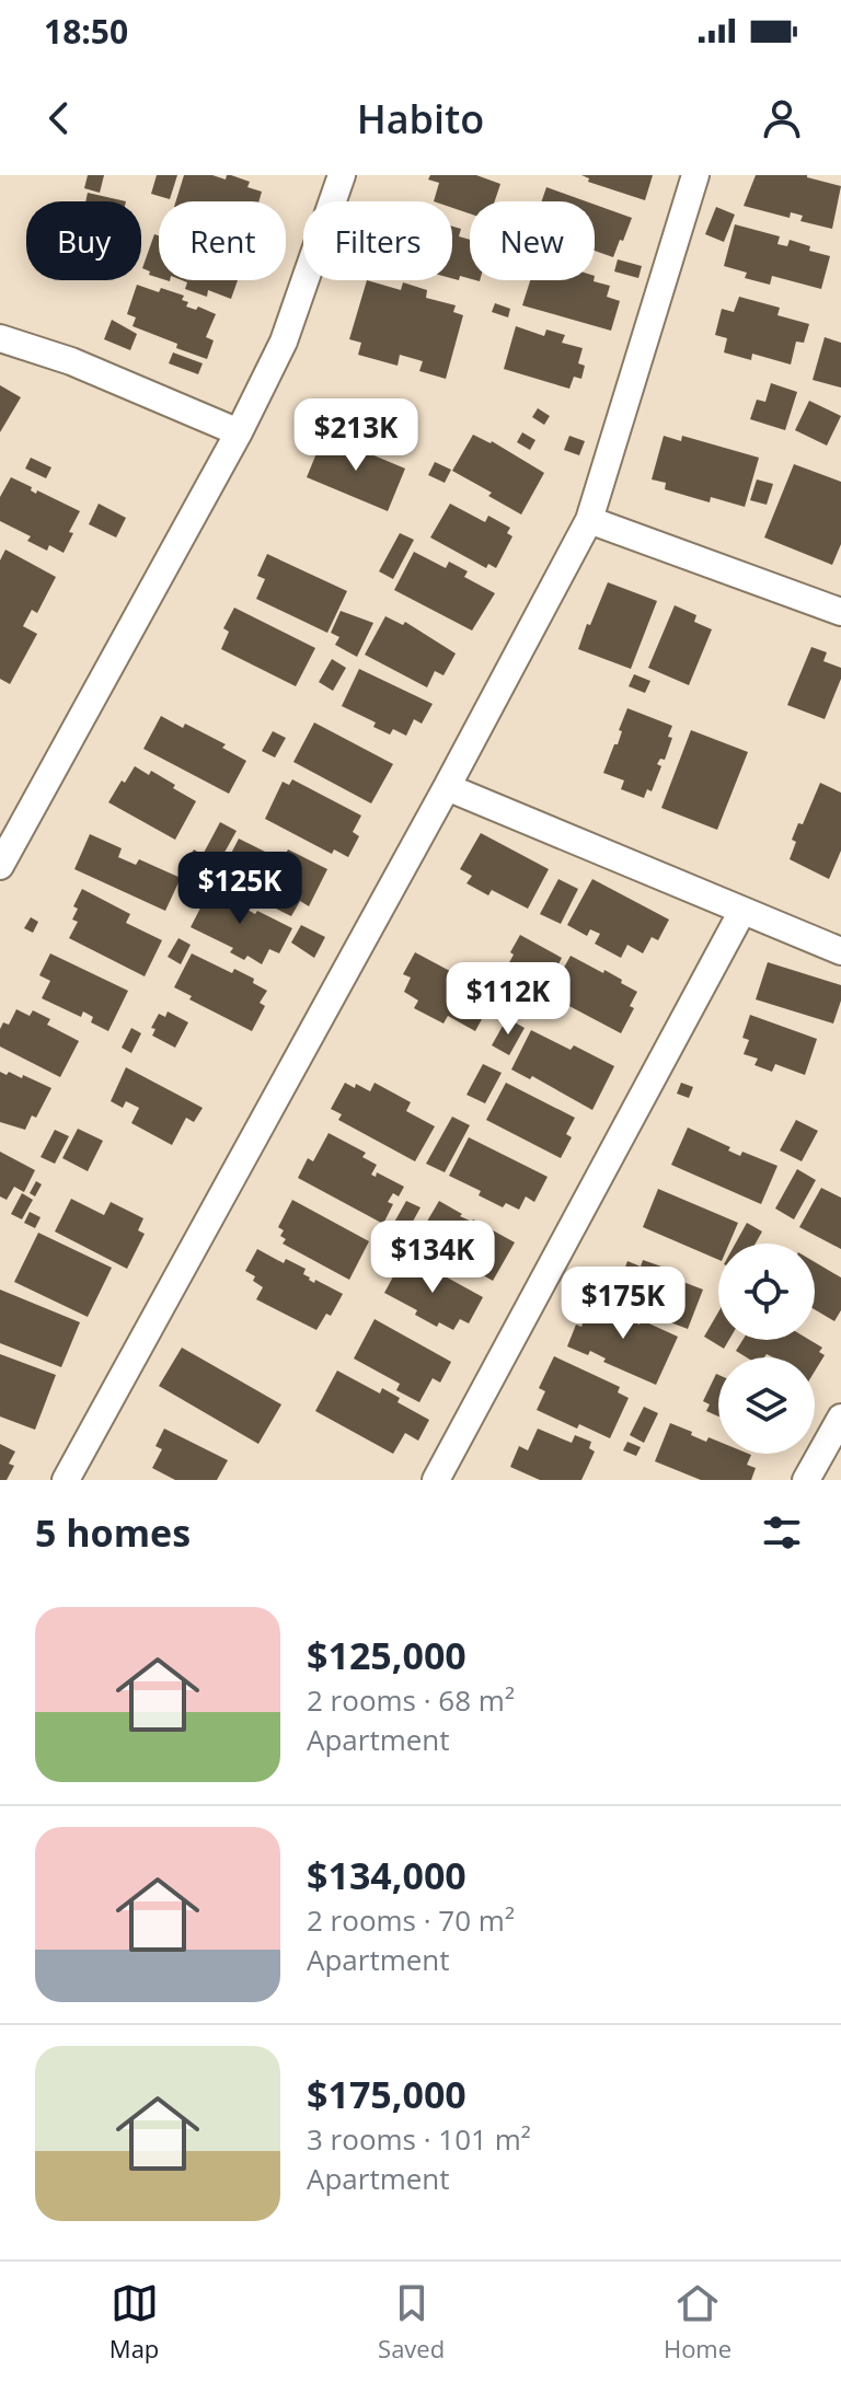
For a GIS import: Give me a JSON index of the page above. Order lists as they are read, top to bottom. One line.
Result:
{"page":{"status":"18:50","header":"Habito","chip":["Buy","Rent","Filters","New"],"price":["$213K","$125K","$112K","$134K","$175K"],"heading":"5 homes","list":[{"name":"$125,000","note":"2 rooms · 68 m² · Apartment"},{"name":"$134,000","note":"2 rooms · 70 m² · Apartment"},{"name":"$175,000","note":"3 rooms · 101 m² · Apartment"}],"tabs":["Map","Saved","Home"]}}
